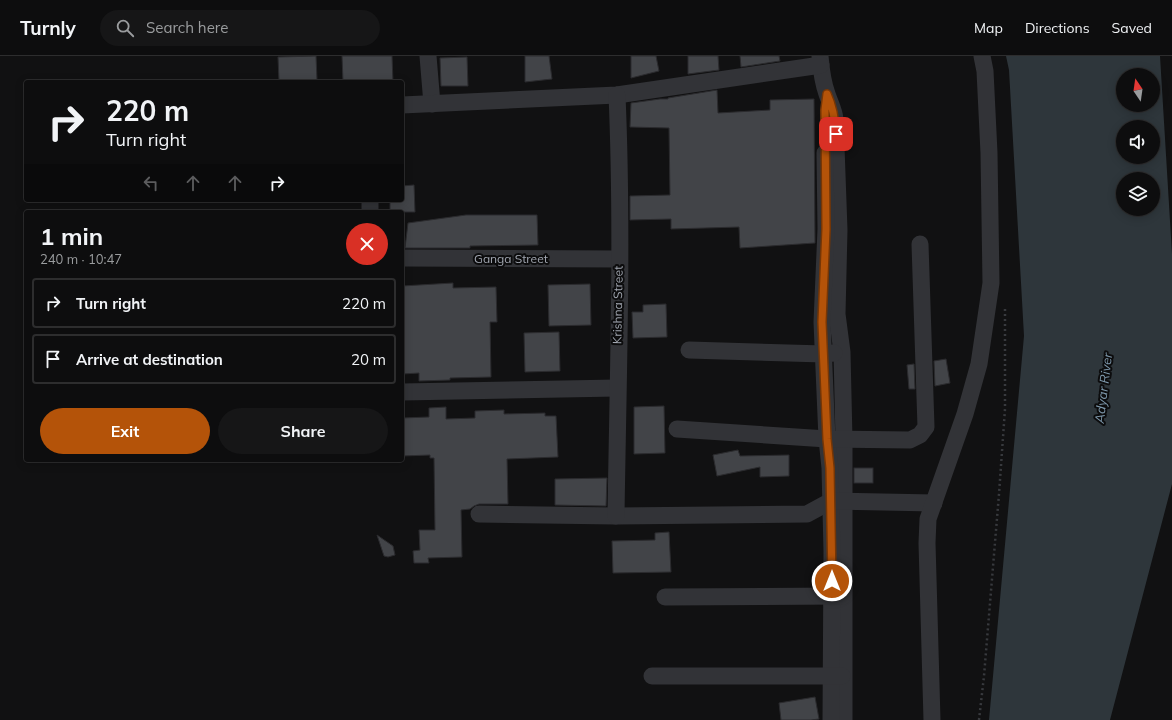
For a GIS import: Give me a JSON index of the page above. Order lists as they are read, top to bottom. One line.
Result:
{"streets":{"street":["Ganga Street","Krishna Street"]},"crossings":[["Ganga Street","Krishna Street"]],"water":["Adyar River"],"north":"top","page":{"header":"Turnly","search":"Search here","nav":["Map","Directions","Saved"],"turn":["220 m","Turn right"],"heading":["1 min","240 m · 10:47"],"list":[{"name":"Turn right","value":"220 m"},{"name":"Arrive at destination","value":"20 m"}],"buttons":["Exit","Share"]}}
